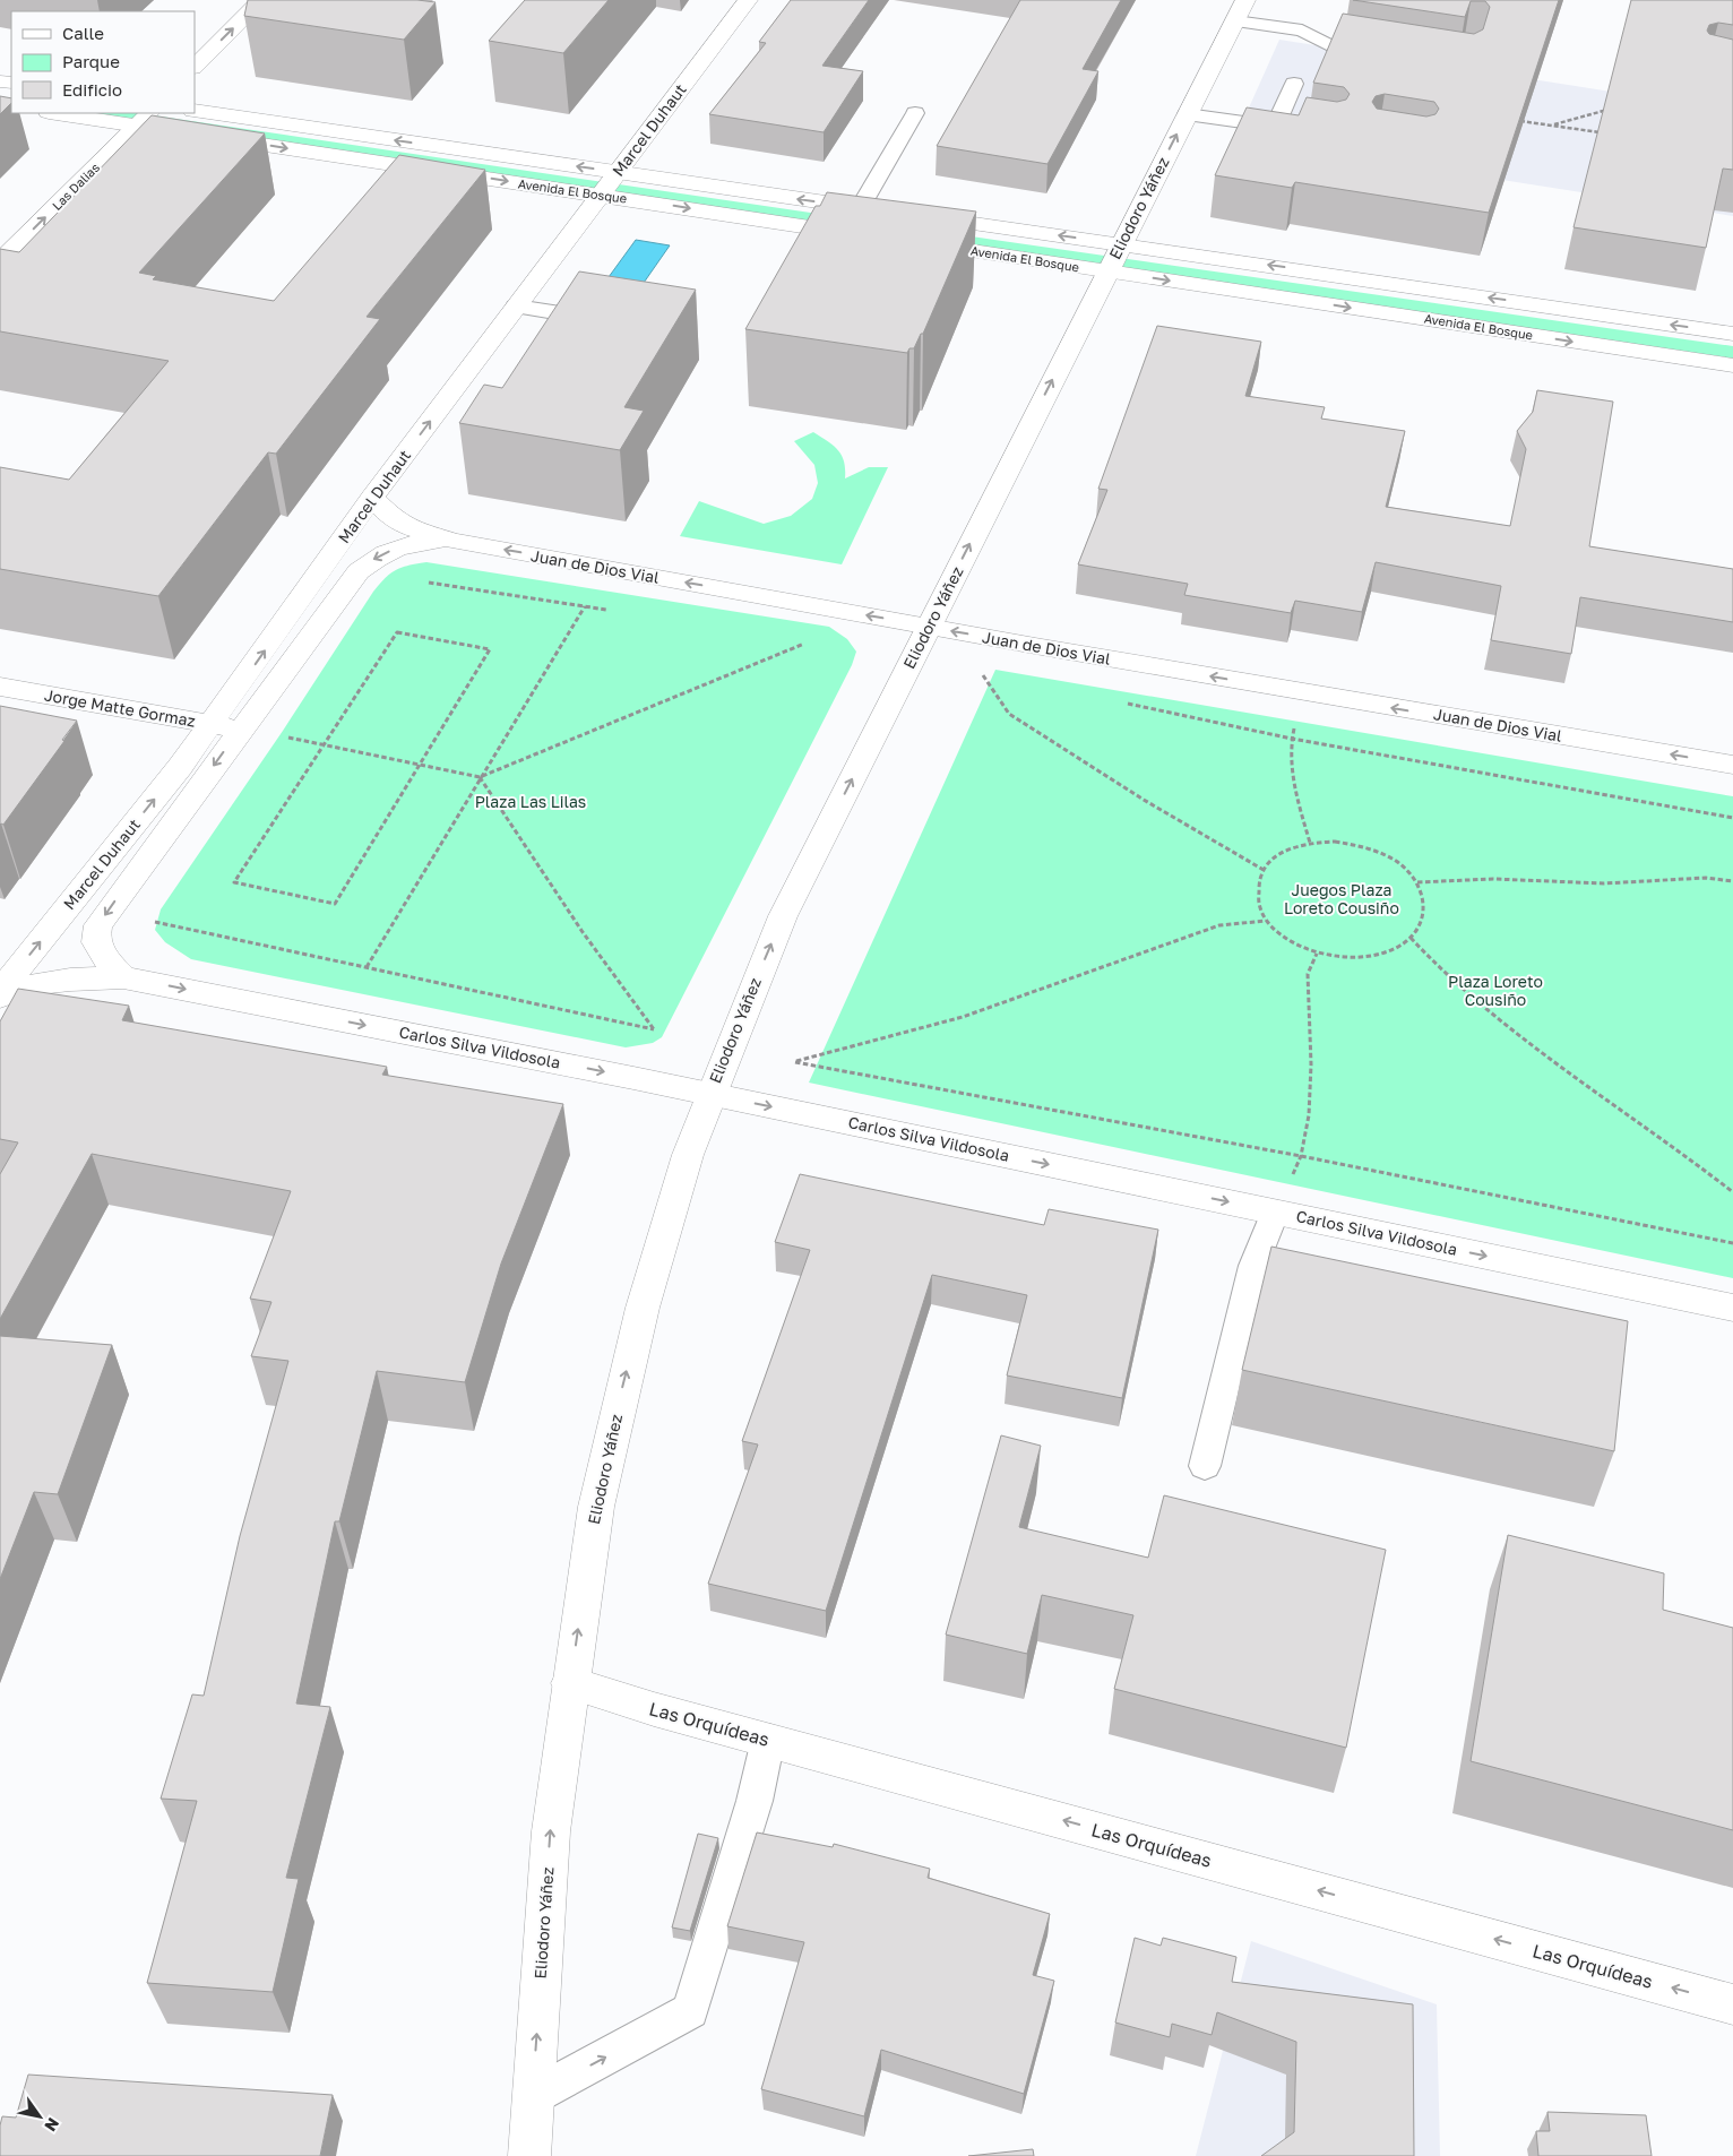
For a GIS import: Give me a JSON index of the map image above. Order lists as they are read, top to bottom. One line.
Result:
{"streets":{"street":["Marcel Duhaut","Las Dalias","Avenida El Bosque","Eliodoro Yáñez","Juan de Dios Vial","Jorge Matte Gormaz","Carlos Silva Vildosola","Las Orquídeas"]},"crossings":[["Marcel Duhaut","Avenida El Bosque"],["Marcel Duhaut","Juan de Dios Vial"],["Marcel Duhaut","Jorge Matte Gormaz"],["Las Dalias","Avenida El Bosque"],["Avenida El Bosque","Eliodoro Yáñez"],["Eliodoro Yáñez","Juan de Dios Vial"],["Eliodoro Yáñez","Carlos Silva Vildosola"],["Eliodoro Yáñez","Las Orquídeas"]],"one_way":["Las Dalias","Eliodoro Yáñez","Juan de Dios Vial","Carlos Silva Vildosola","Las Orquídeas"],"parks":["Plaza Las Lilas","Juegos Plaza Loreto Cousiño","Plaza Loreto Cousiño"],"legend":["Calle","Parque","Edificio"],"north":"bottom right"}
